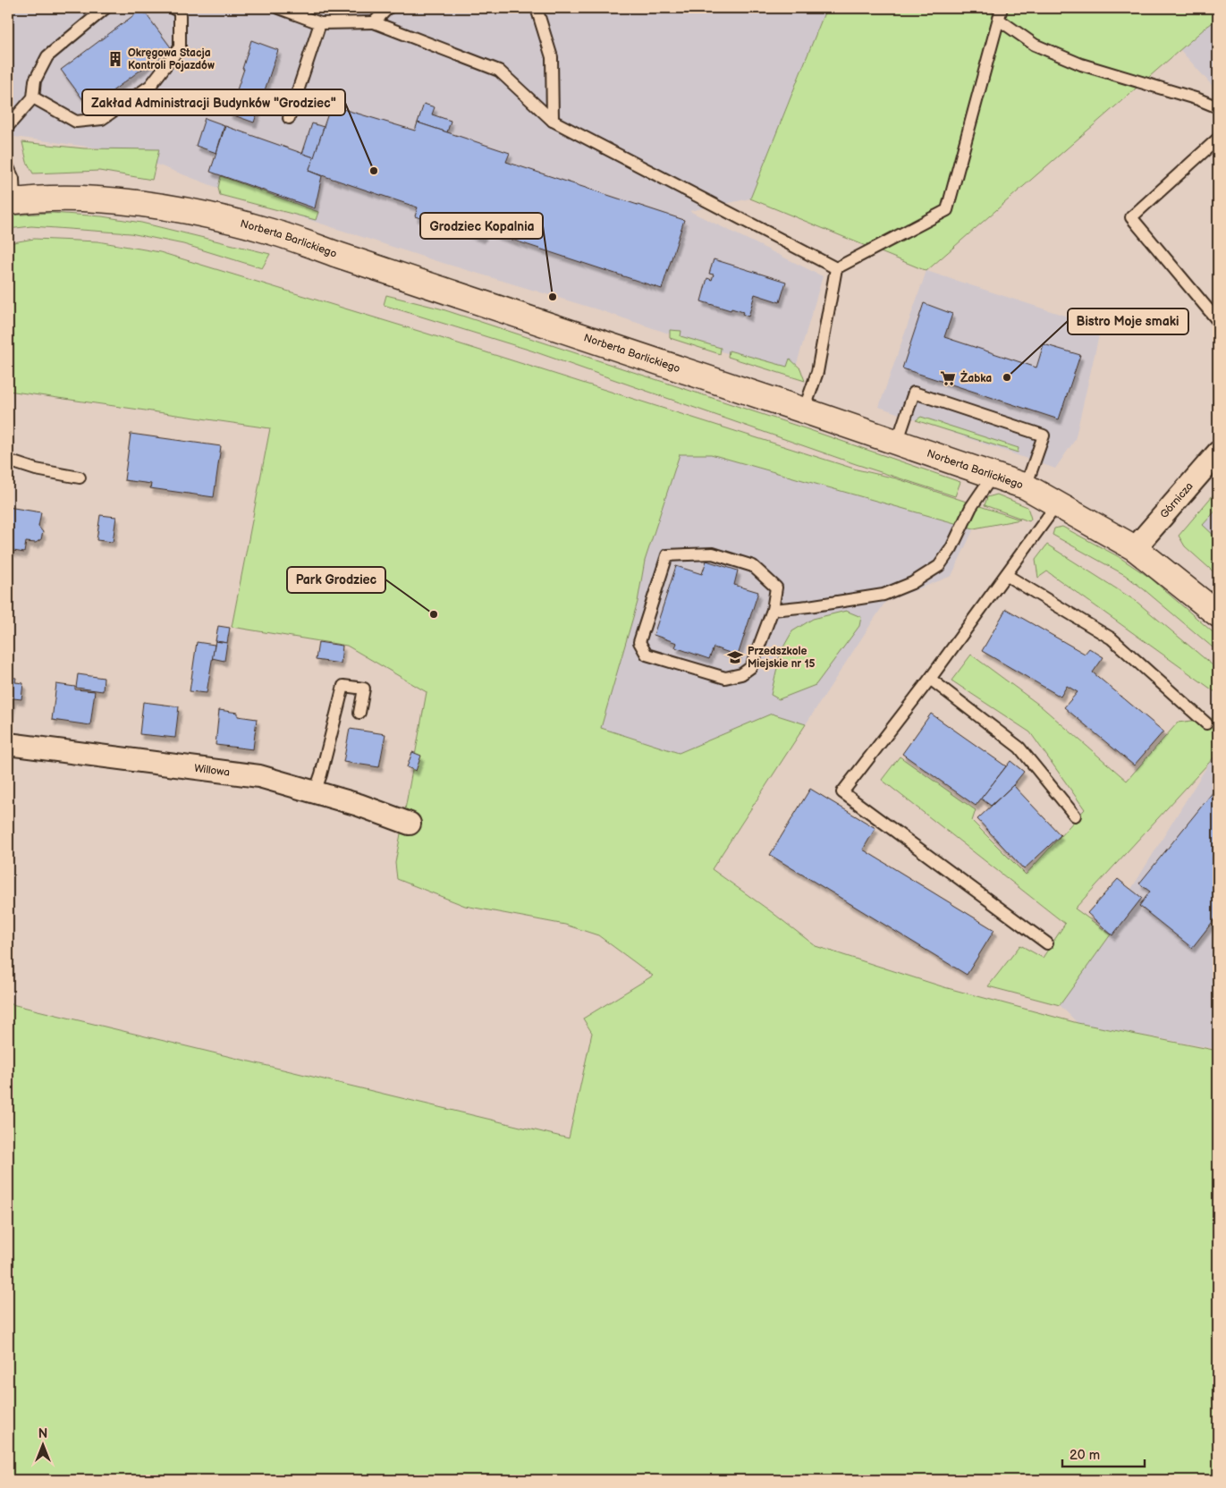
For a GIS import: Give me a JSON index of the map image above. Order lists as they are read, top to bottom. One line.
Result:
{"streets":{"street":["Norberta Barlickiego","Górnicza","Willowa"]},"crossings":[["Norberta Barlickiego","Górnicza"]],"places":{"building":["Okręgowa Stacja Kontroli Pojazdów"],"other":["Zakład Administracji Budynków \"Grodziec\"","Grodziec Kopalnia","Bistro Moje smaki","Park Grodziec"],"supermarket":["Żabka"],"school or university":["Przedszkole Miejskie nr 15"]},"scale_bar":"20 m","north":"top"}
